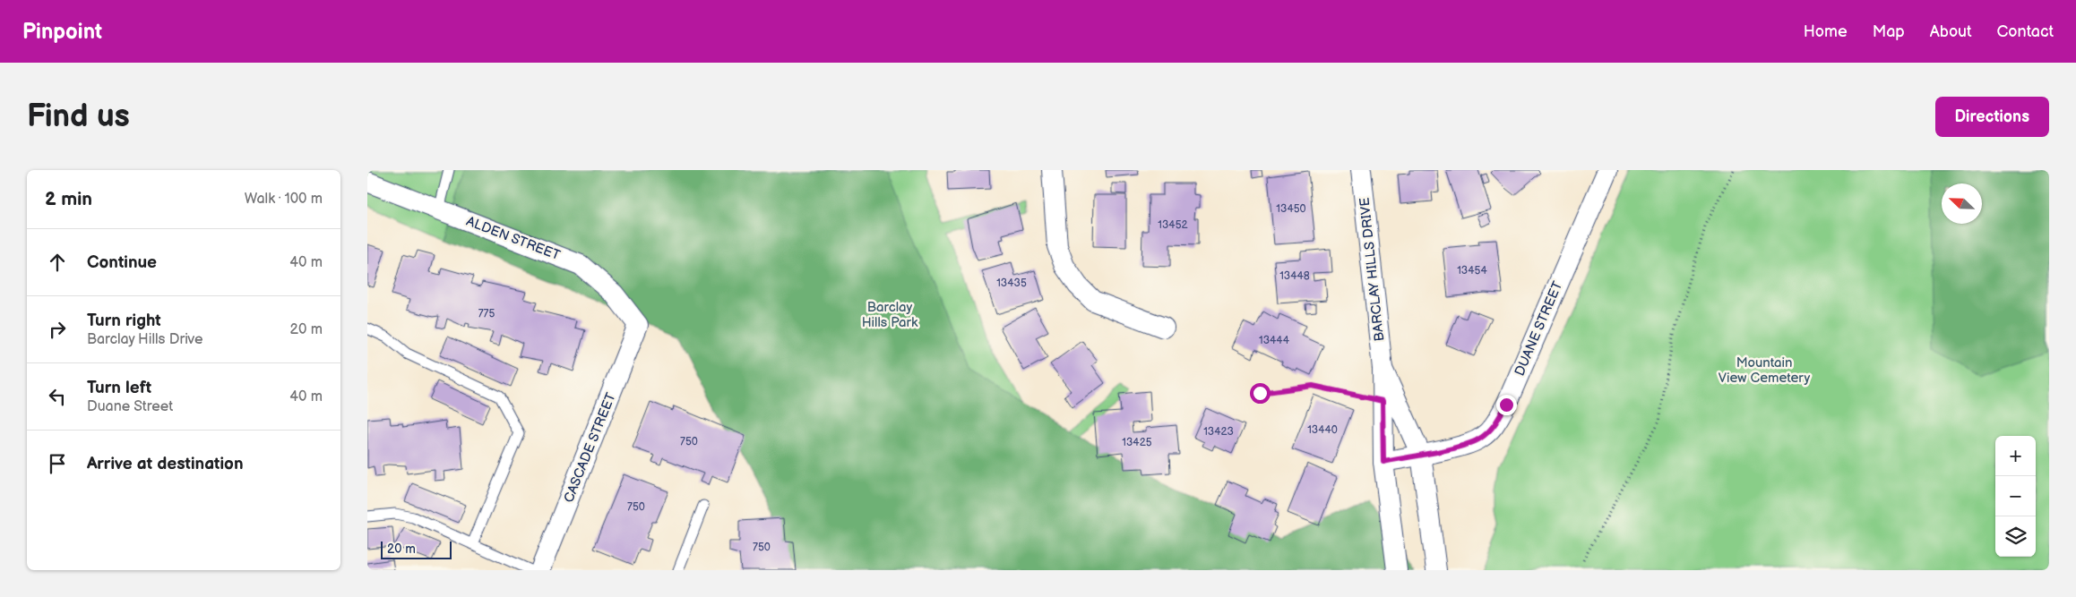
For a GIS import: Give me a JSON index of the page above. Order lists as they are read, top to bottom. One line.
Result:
{"streets":{"street":["ALDEN STREET","BARCLAY HILLS DRIVE","DUANE STREET","CASCADE STREET"]},"crossings":[["ALDEN STREET","CASCADE STREET"],["BARCLAY HILLS DRIVE","DUANE STREET"]],"parks":["Barclay Hills Park","Mountain View Cemetery"],"house_numbers":["13450","13452","13454","13448","13435","775","13444","13440","13423","750","13425","750","750"],"scale_bar":"20 m","north":"top left","page":{"header":"Pinpoint","nav":["Home","Map","About","Contact"],"buttons":"Directions","title":"Find us","heading":["2 min","Walk · 100 m"],"list":[["Continue","40 m"],["Turn right","Barclay Hills Drive","20 m"],["Turn left","Duane Street","40 m"],"Arrive at destination"],"map_buttons":["+","−"],"scale":"20 m"}}
